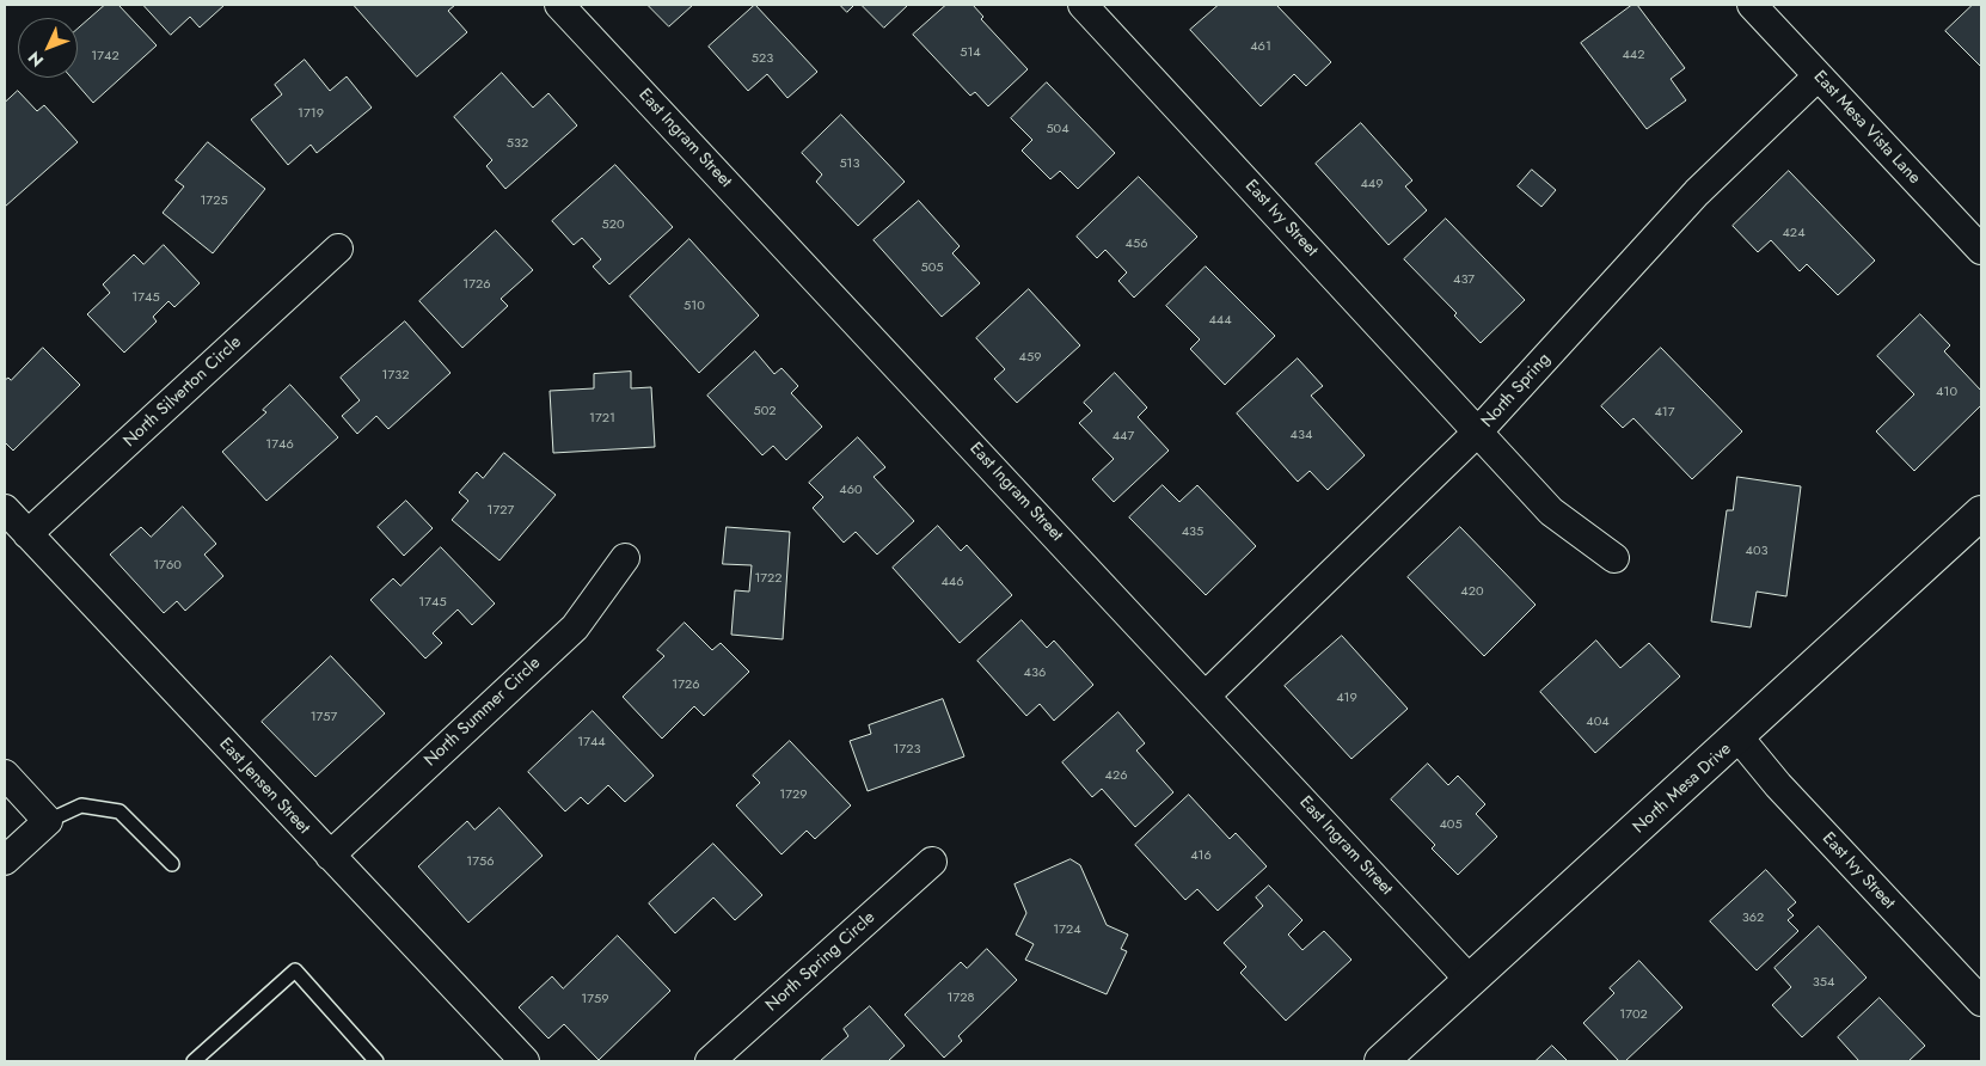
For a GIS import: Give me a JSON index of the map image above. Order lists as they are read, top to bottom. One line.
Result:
{"streets":{"main road":["North Mesa Drive"],"street":["East Mesa Vista Lane","East Ingram Street","East Ivy Street","North Spring","North Silverton Circle","North Summer Circle","East Jensen Street","North Spring Circle"]},"crossings":[["East Mesa Vista Lane","North Spring"],["East Ingram Street","North Spring"],["East Ingram Street","North Mesa Drive"],["East Ivy Street","North Spring"],["East Ivy Street","North Mesa Drive"],["North Silverton Circle","East Jensen Street"],["North Summer Circle","East Jensen Street"]],"house_numbers":["461","514","442","1742","523","1719","504","532","513","449","1725","520","424","456","505","437","1726","1745","510","444","459","1732","410","502","417","1721","434","447","1746","460","1727","435","403","1760","1722","446","420","1745","436","1726","419","1757","404","1744","1723","426","1729","405","416","1756","362","1724","354","1728","1759","1702"],"north":"bottom left"}
